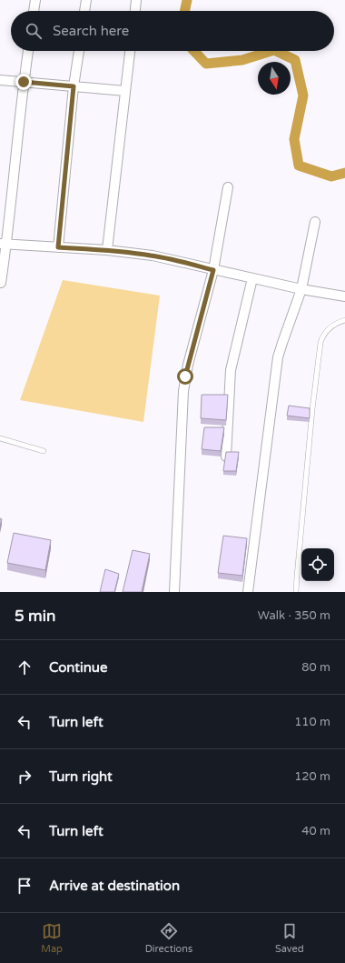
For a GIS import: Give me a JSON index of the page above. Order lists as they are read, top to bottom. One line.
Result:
{"north":"bottom","page":{"search":"Search here","heading":["5 min","Walk · 350 m"],"list":[["Continue","80 m"],["Turn left","110 m"],["Turn right","120 m"],["Turn left","40 m"],"Arrive at destination"],"nav":["Map","Directions","Saved"]}}
